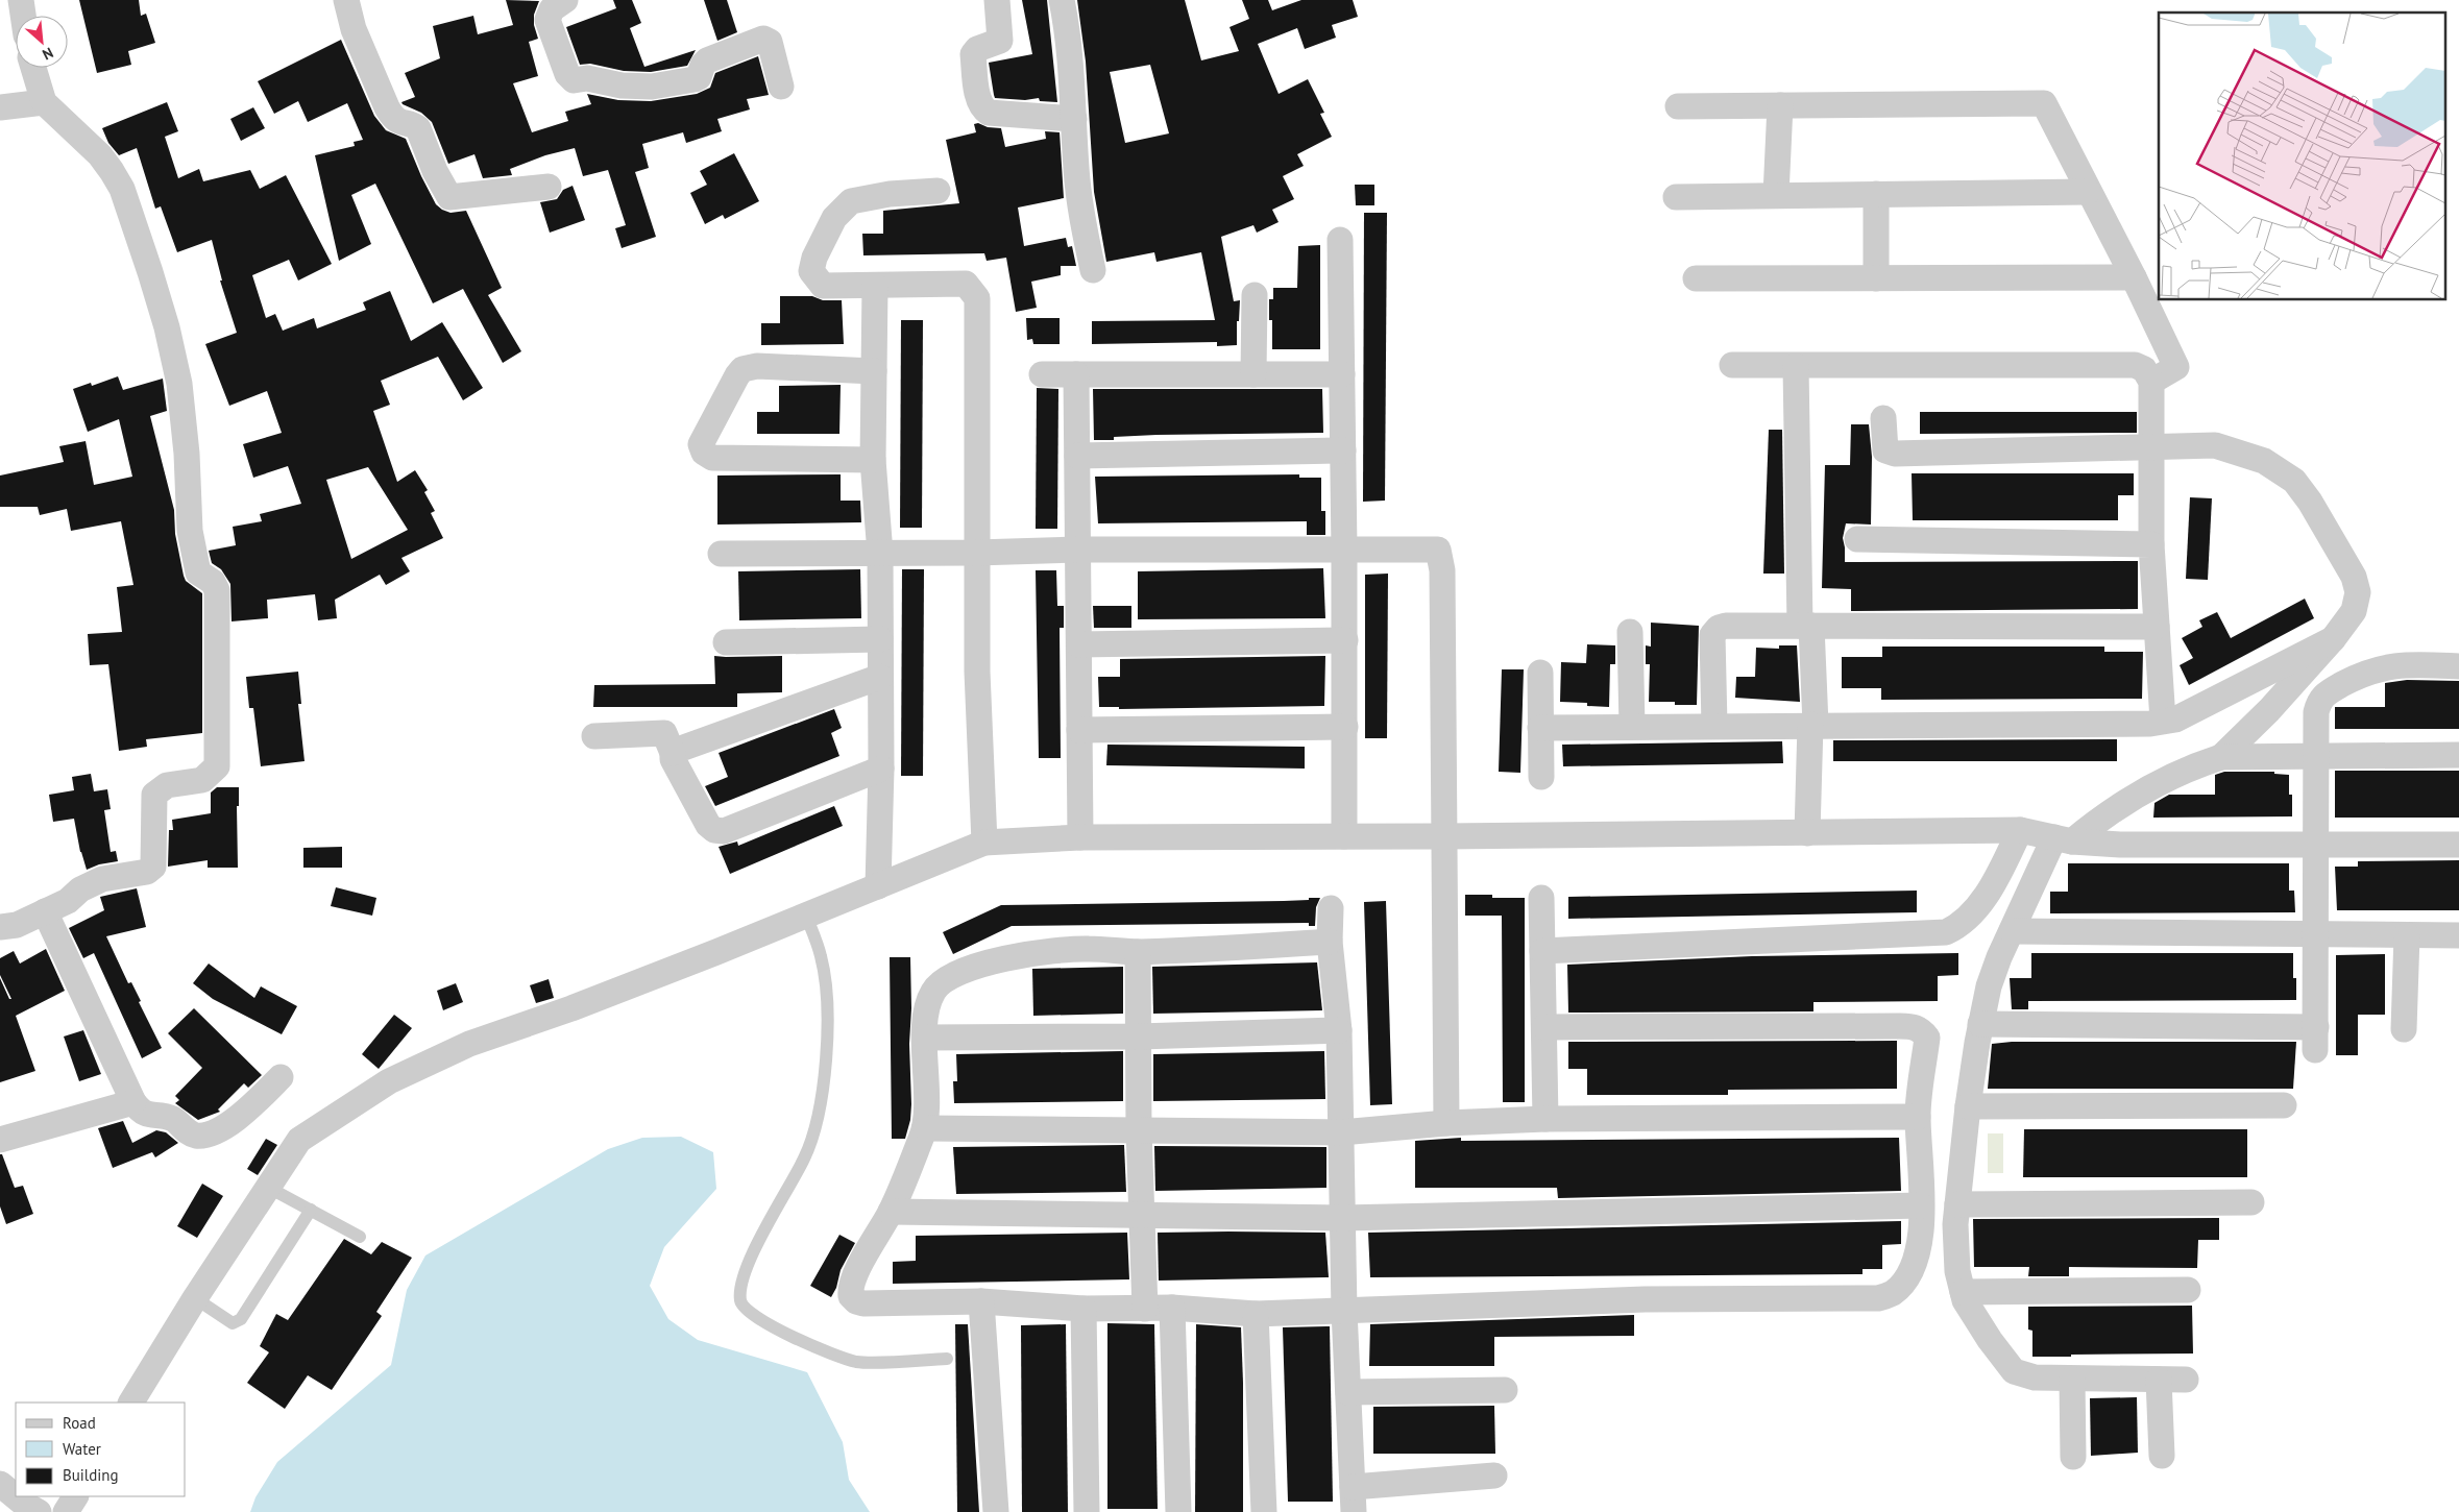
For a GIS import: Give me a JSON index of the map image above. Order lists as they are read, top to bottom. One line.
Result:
{"legend":["Road","Water","Building"],"north":"bottom right"}
